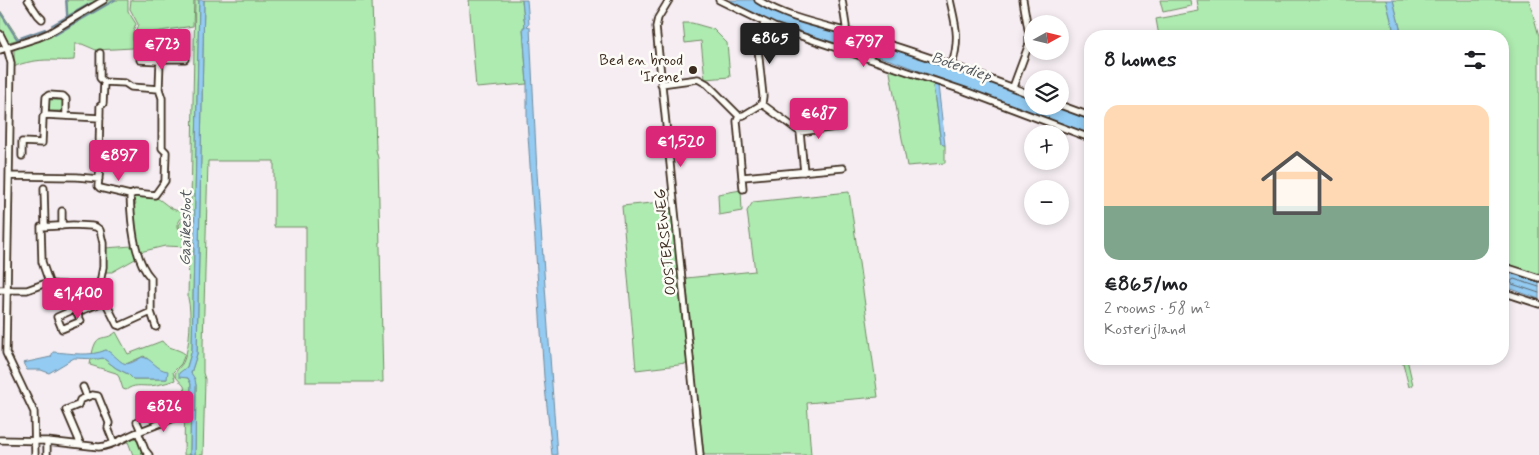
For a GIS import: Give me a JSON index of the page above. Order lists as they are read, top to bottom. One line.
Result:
{"streets":{"street":["OOSTERSEWEG"]},"water":["Boterdiep","Gaaikesloot"],"places":["Bed en brood 'Irene'"],"north":"right","page":{"map_buttons":["+","−"],"price":["€865","€797","€723","€687","€1,520","€897","€1,400","€826"],"heading":"8 homes","list":[{"name":"€865/mo","note":"2 rooms · 58 m² · Kosterijland"}]}}
